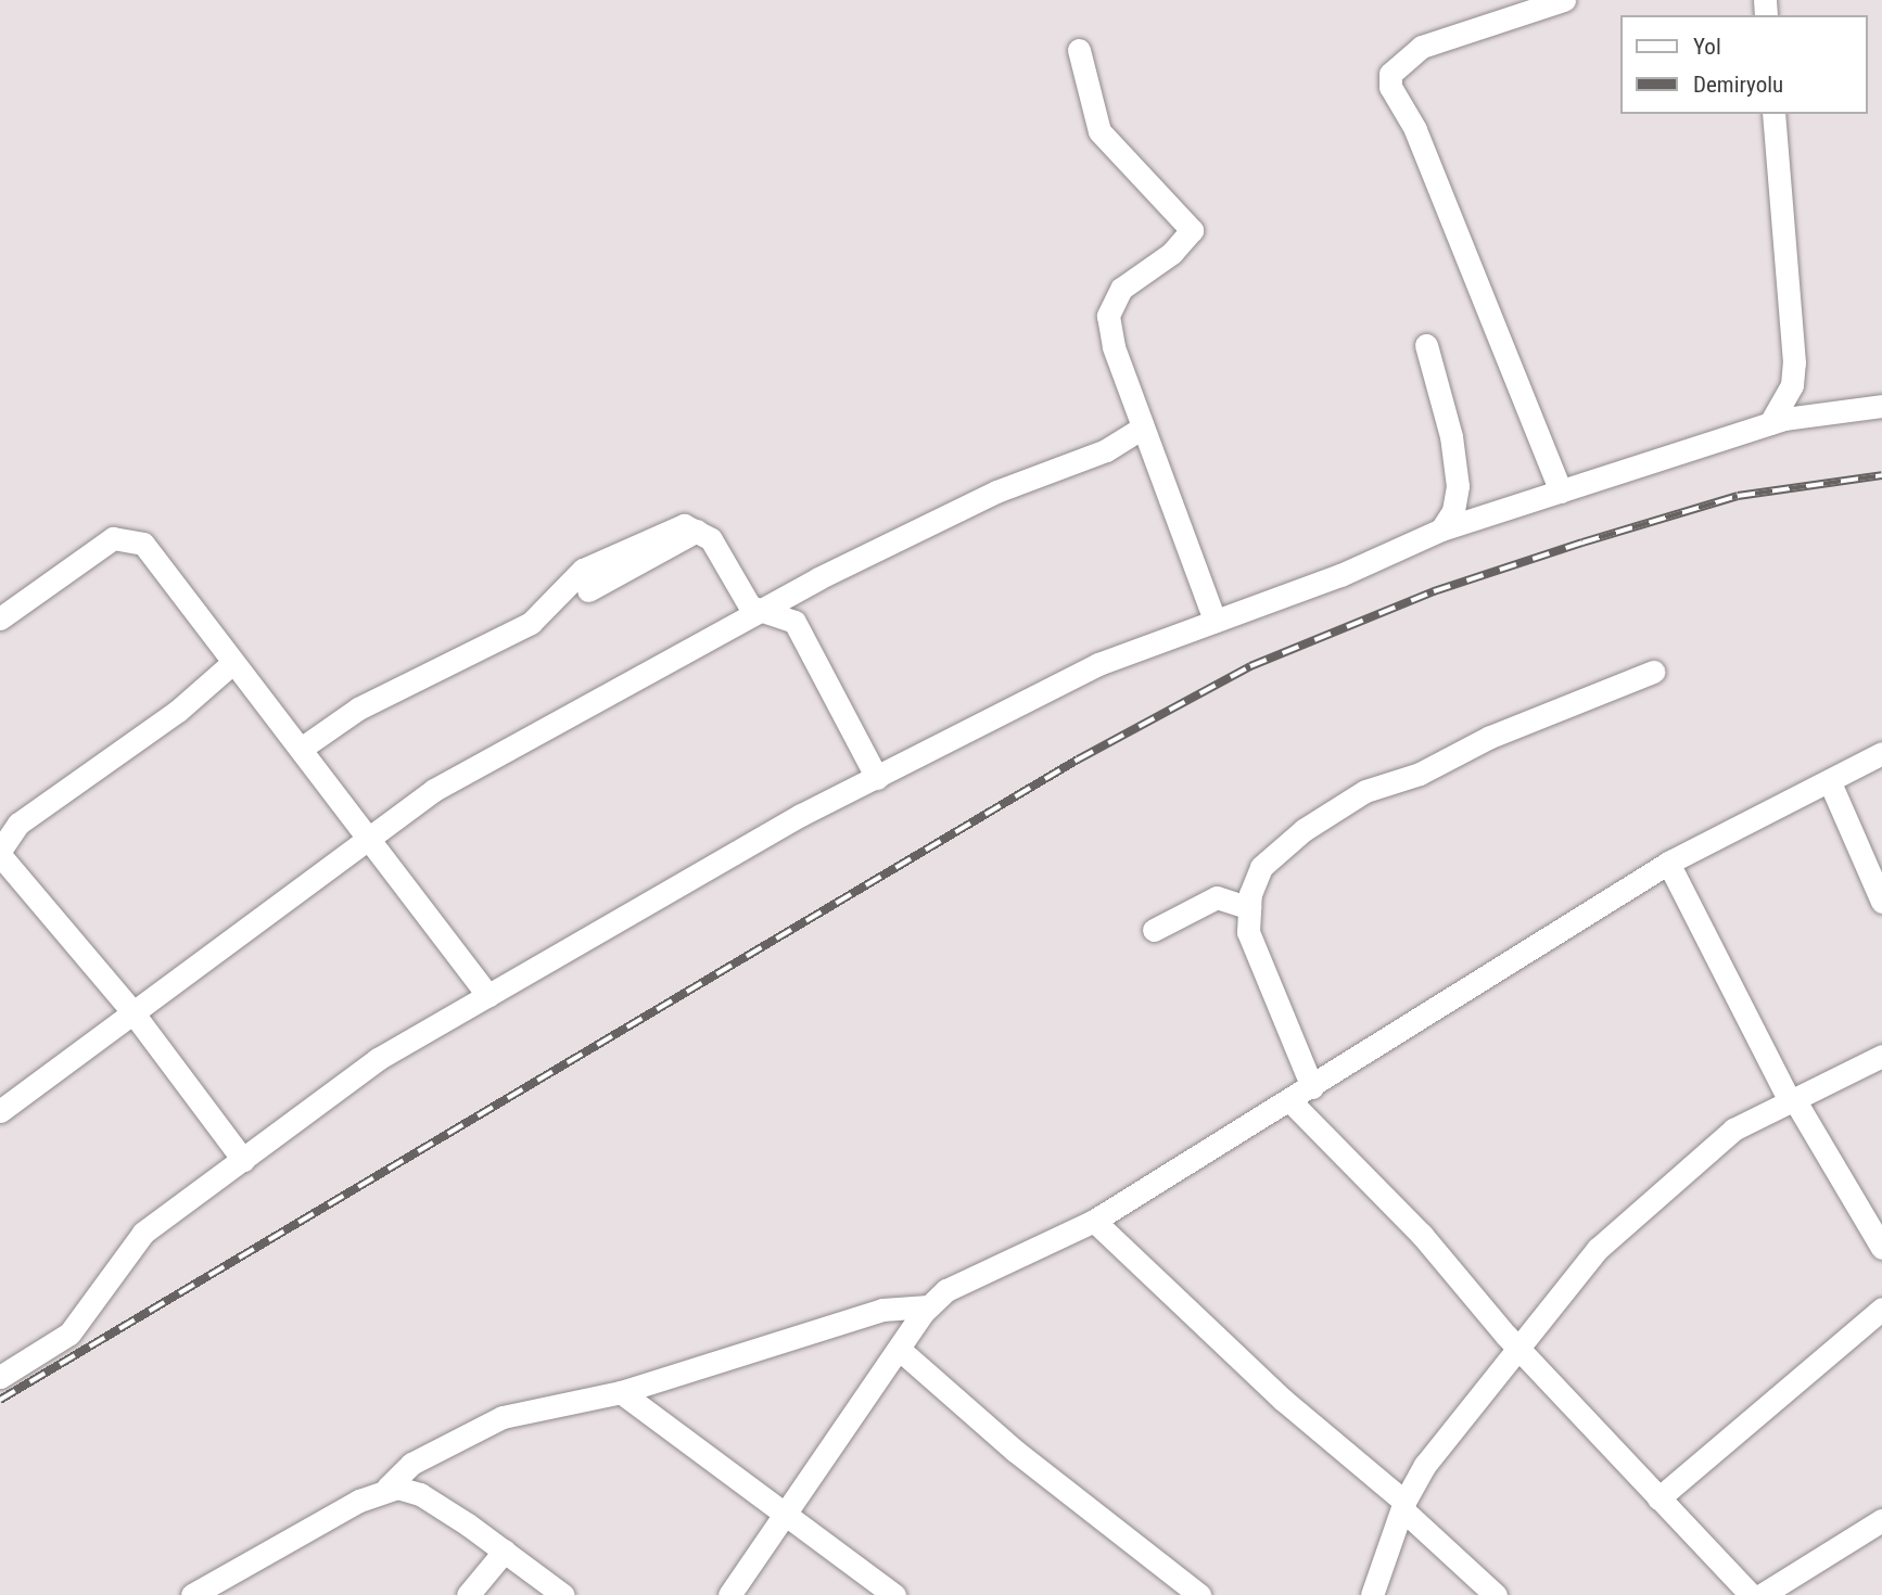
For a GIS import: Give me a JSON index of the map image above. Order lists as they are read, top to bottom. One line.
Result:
{"legend":["Yol","Demiryolu"]}
